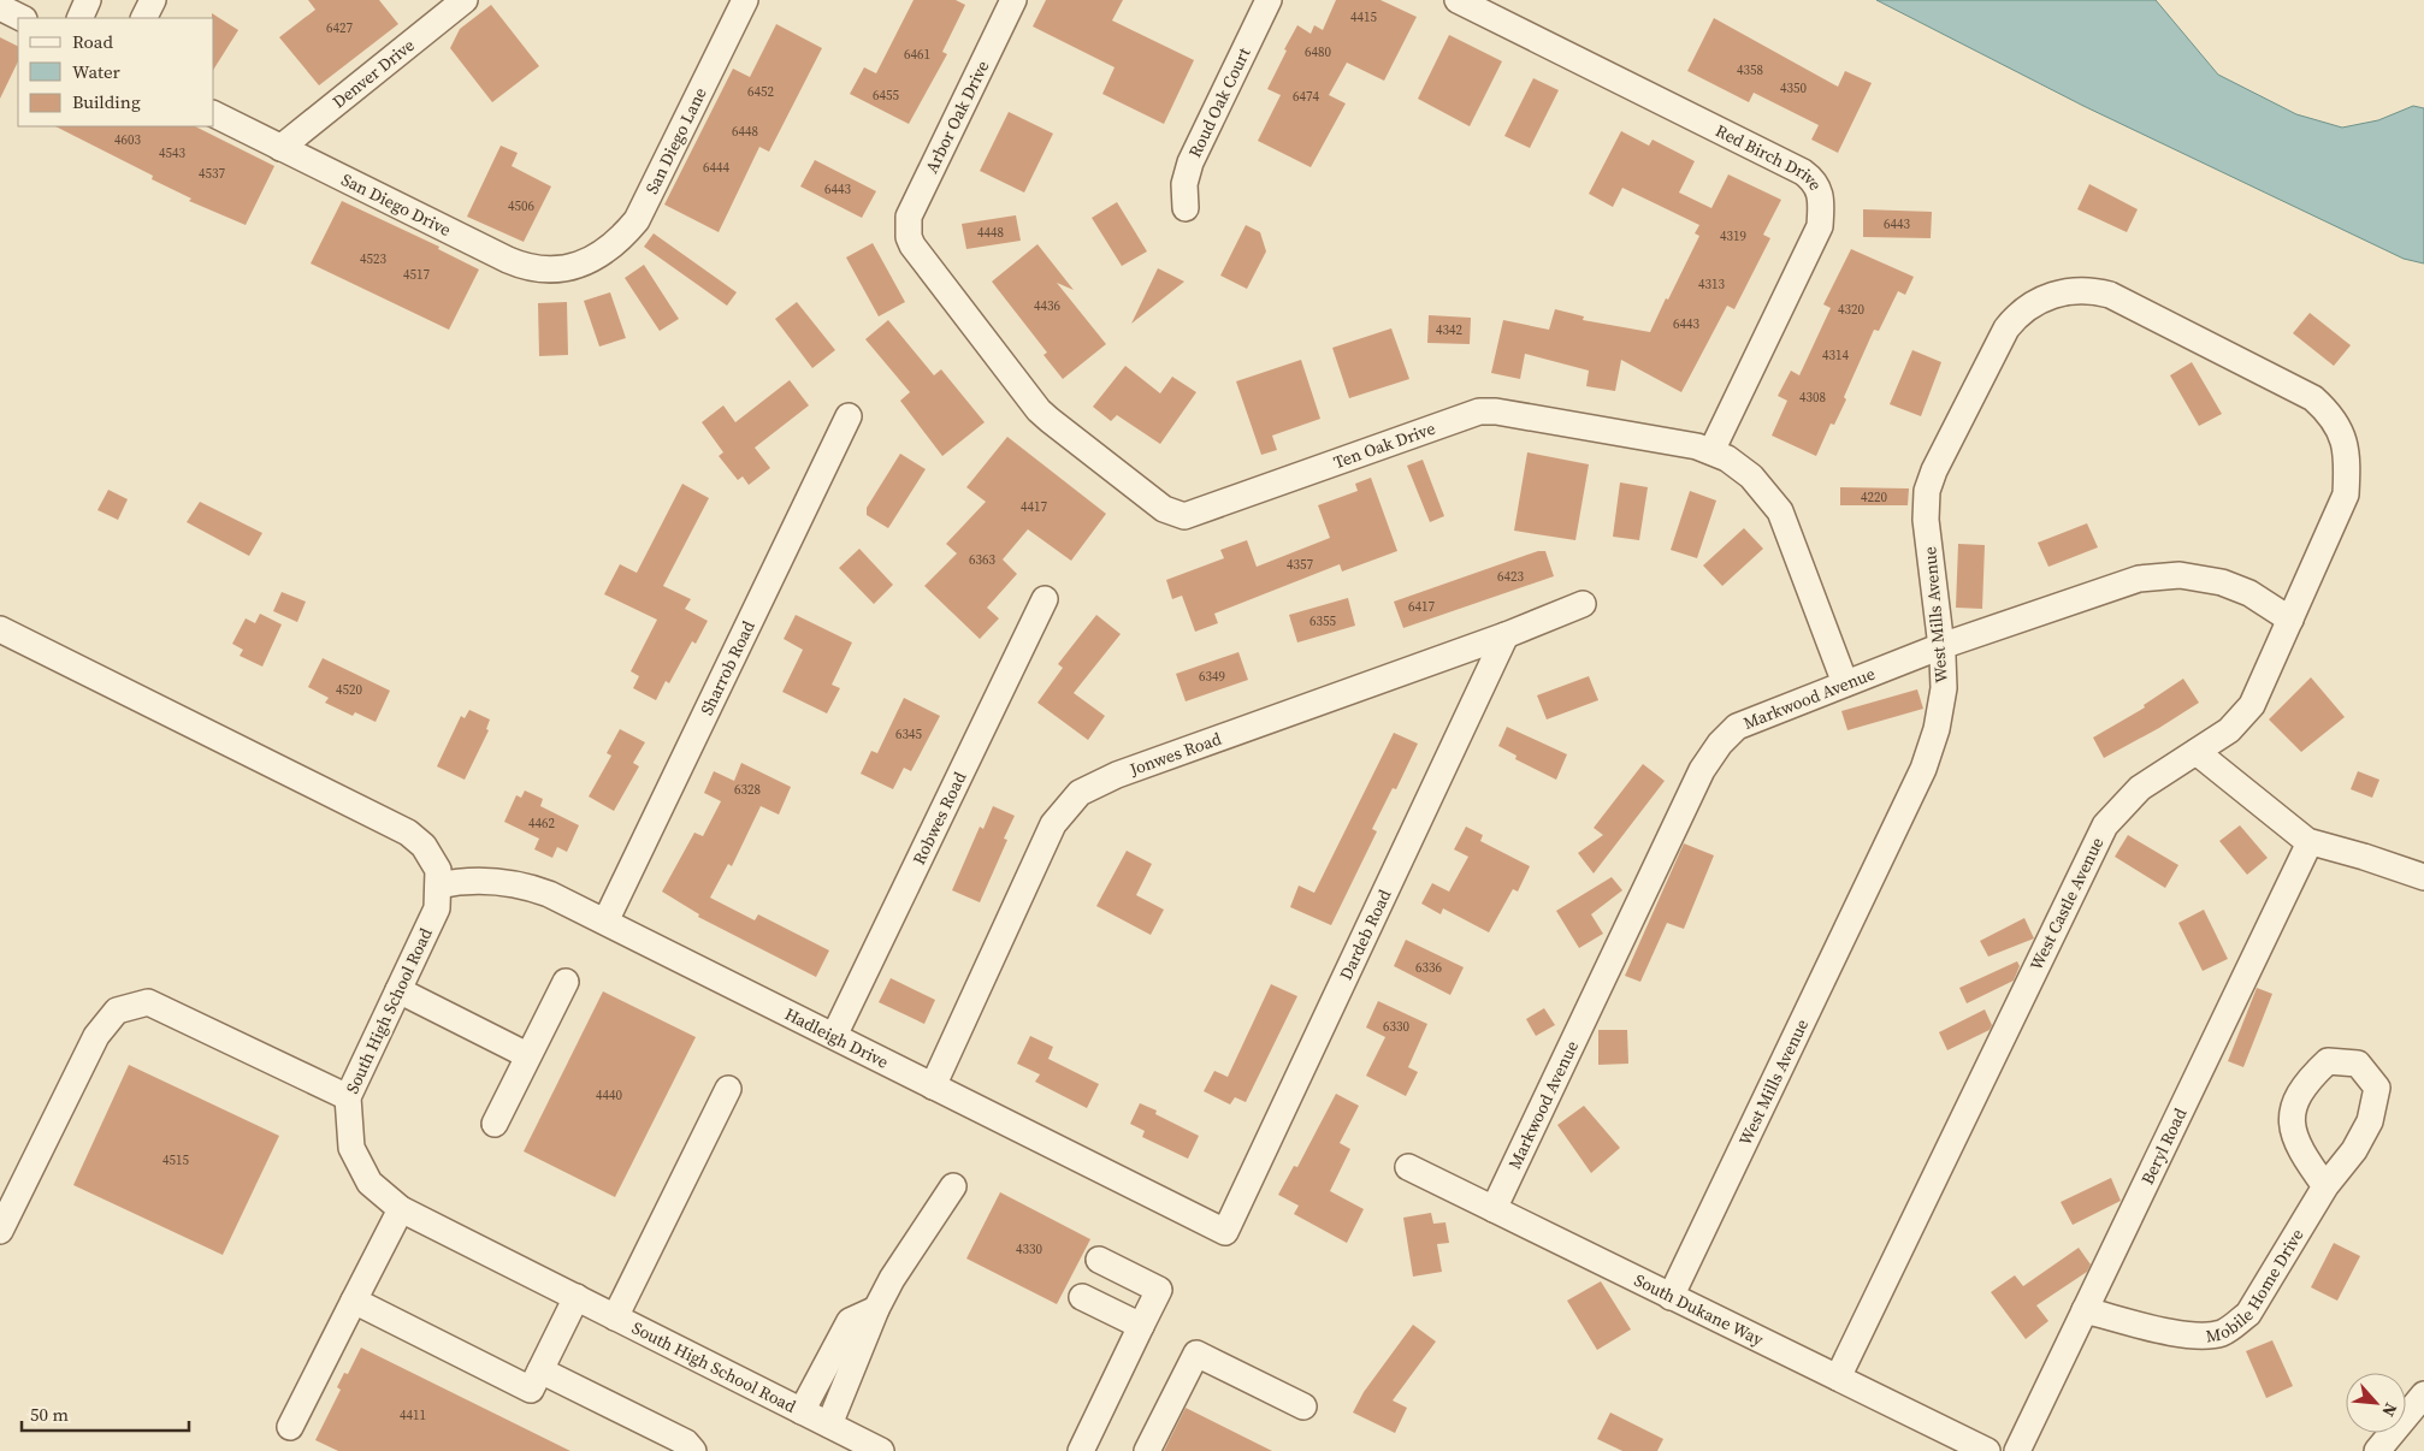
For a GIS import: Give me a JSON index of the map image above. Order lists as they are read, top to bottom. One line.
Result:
{"streets":{"street":["Denver Drive","Roud Oak Court","Arbor Oak Drive","San Diego Lane","Red Birch Drive","San Diego Drive","Ten Oak Drive","West Mills Avenue","Sharrob Road","Markwood Avenue","Jonwes Road","Robwes Road","West Castle Avenue","Dardeb Road","South High School Road","Hadleigh Drive","Beryl Road","Mobile Home Drive","South Dukane Way"]},"crossings":[["Denver Drive","San Diego Drive"],["Arbor Oak Drive","Ten Oak Drive"],["San Diego Lane","San Diego Drive"],["Red Birch Drive","Ten Oak Drive"],["Ten Oak Drive","Markwood Avenue"],["West Mills Avenue","Markwood Avenue"],["West Mills Avenue","West Castle Avenue"],["West Mills Avenue","South Dukane Way"],["Sharrob Road","Hadleigh Drive"],["Markwood Avenue","West Castle Avenue"],["Markwood Avenue","South Dukane Way"],["Jonwes Road","Dardeb Road"],["Jonwes Road","Hadleigh Drive"],["Robwes Road","Hadleigh Drive"],["West Castle Avenue","South Dukane Way"],["Dardeb Road","Hadleigh Drive"],["South High School Road","Hadleigh Drive"],["Beryl Road","Mobile Home Drive"]],"house_numbers":["4415","6427","6480","6461","4358","4350","6452","6455","6474","6448","4603","4543","6444","4537","6443","4506","6443","4448","4319","4523","4517","4313","4436","4320","6443","4342","4314","4308","4220","4417","6363","4357","6423","6417","6355","6349","4520","6345","6328","4462","6336","6330","4440","4515","4330","4411"],"legend":["Road","Water","Building"],"scale_bar":"50 m","north":"bottom right"}
